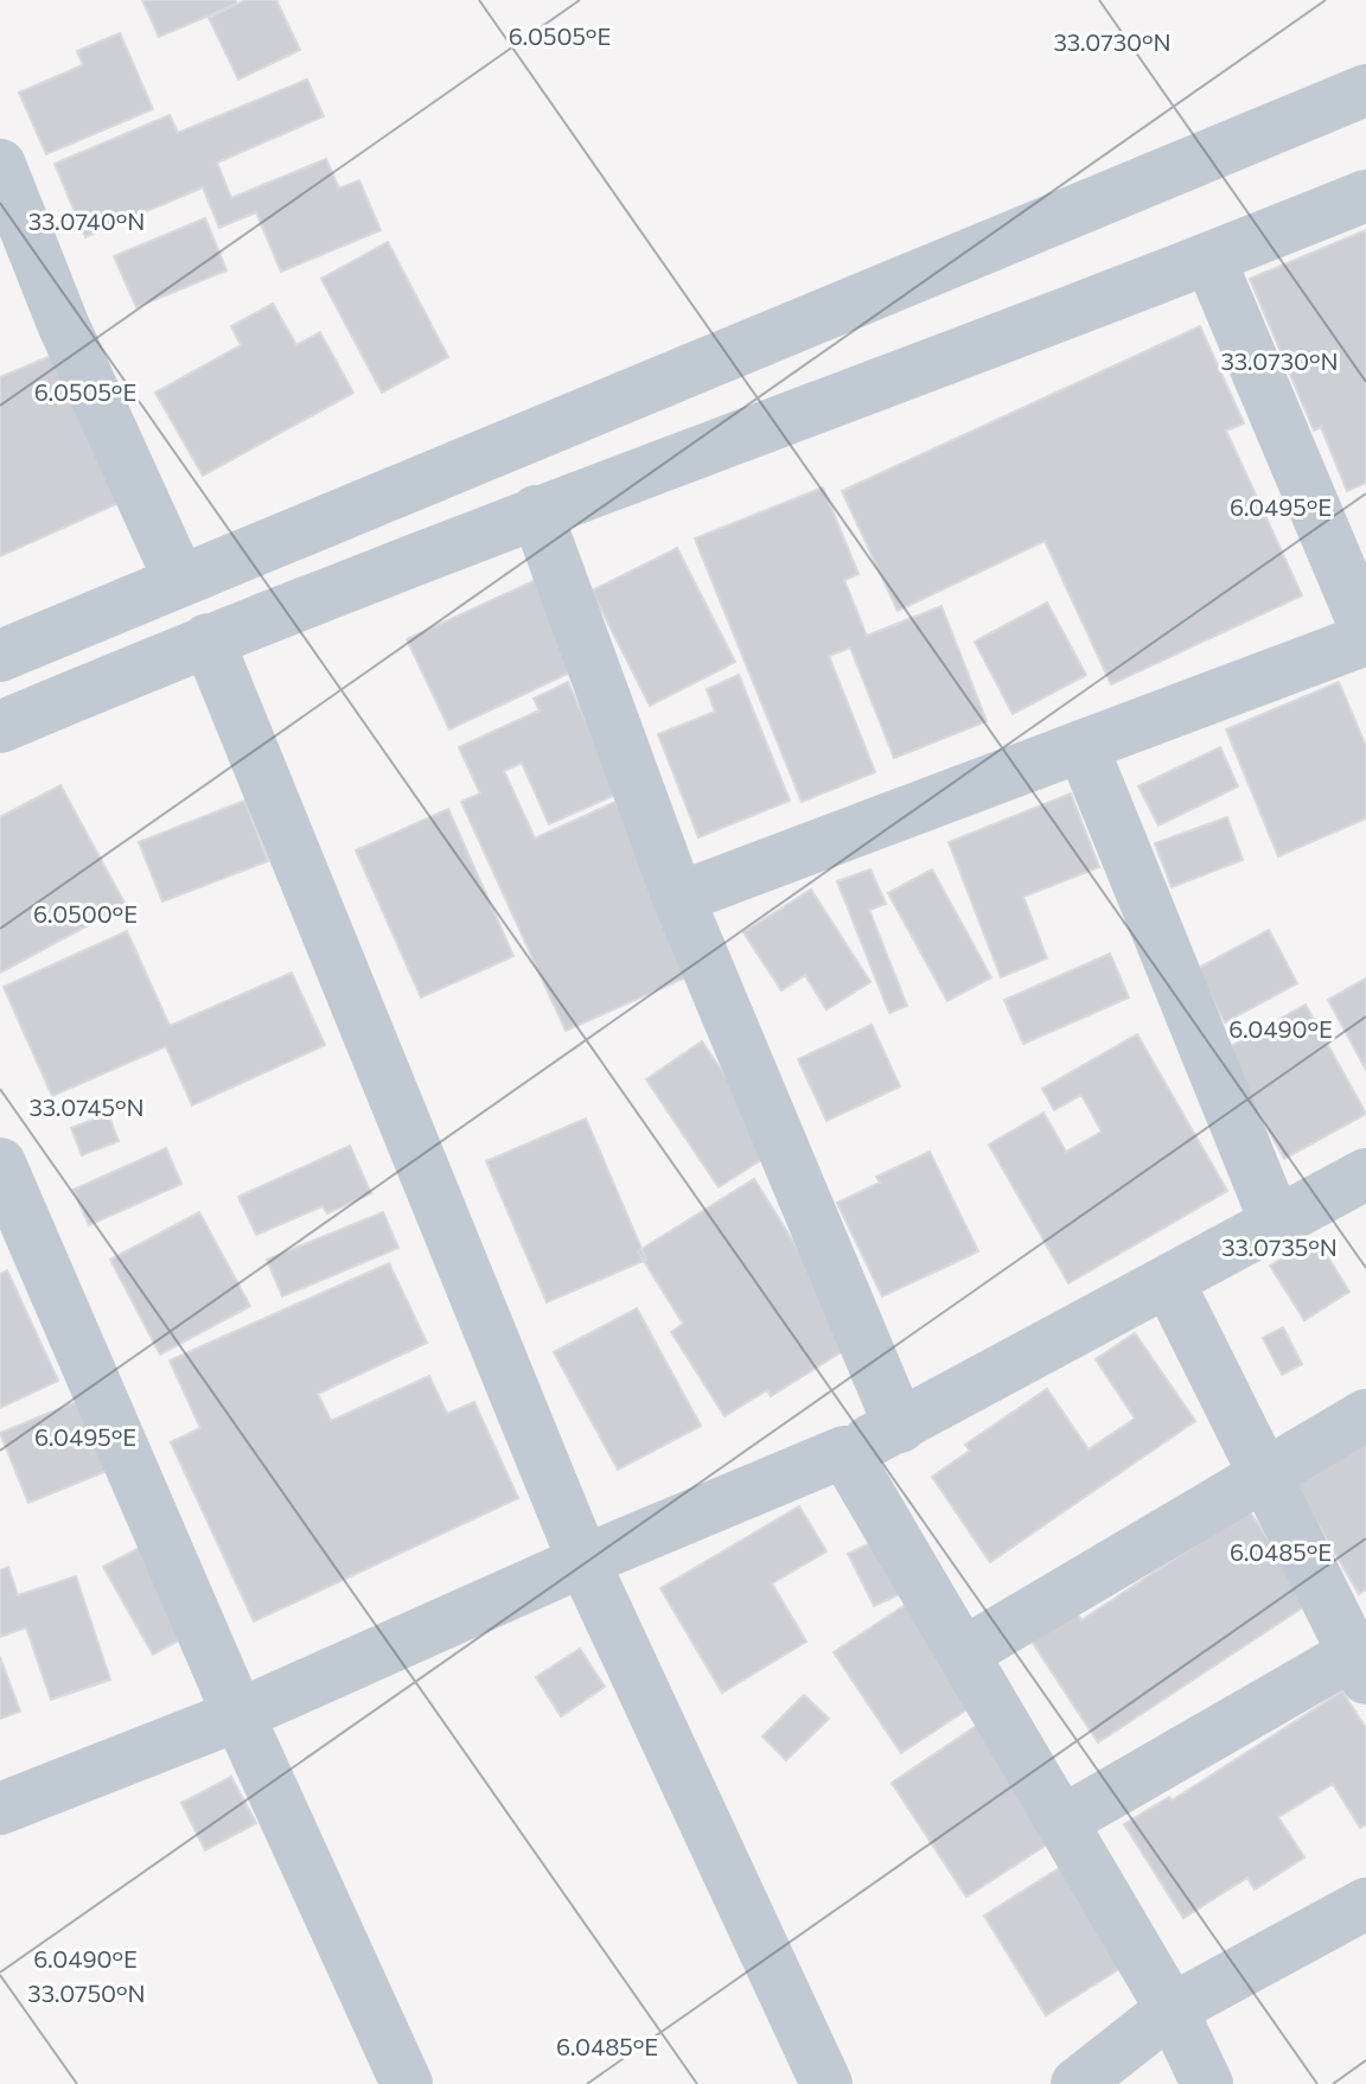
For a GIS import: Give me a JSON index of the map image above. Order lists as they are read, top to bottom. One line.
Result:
{"coordinates":["6.0505°E","33.0730°N","33.0740°N","6.0495°E","6.0500°E","6.0490°E","33.0745°N","33.0735°N","6.0485°E","33.0750°N"]}
